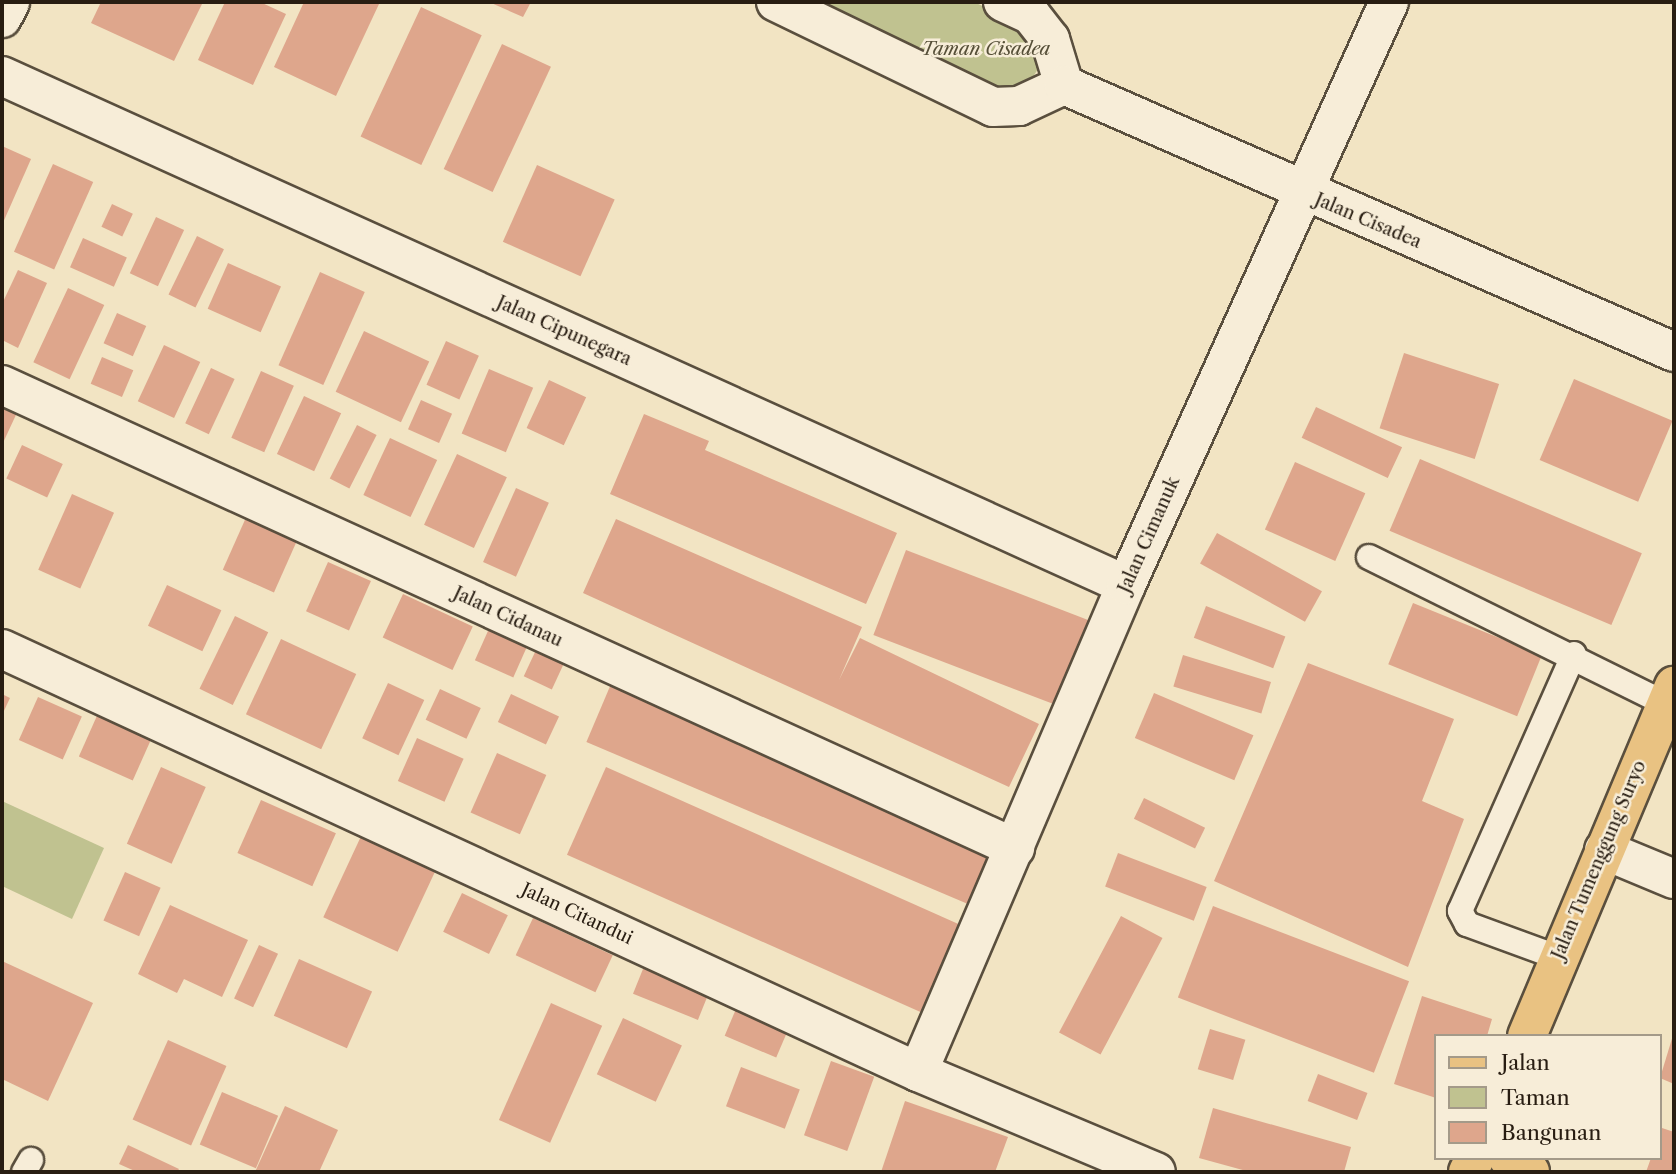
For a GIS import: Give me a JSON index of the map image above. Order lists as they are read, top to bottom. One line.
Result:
{"streets":{"main road":["Jalan Tumenggung Suryo"],"street":["Jalan Cisadea","Jalan Cipunegara","Jalan Cimanuk","Jalan Cidanau","Jalan Citandui"]},"crossings":[["Jalan Cisadea","Jalan Cimanuk"],["Jalan Cipunegara","Jalan Cimanuk"],["Jalan Cimanuk","Jalan Cidanau"],["Jalan Cimanuk","Jalan Citandui"]],"parks":["Taman Cisadea"],"legend":["Jalan","Taman","Bangunan"]}
